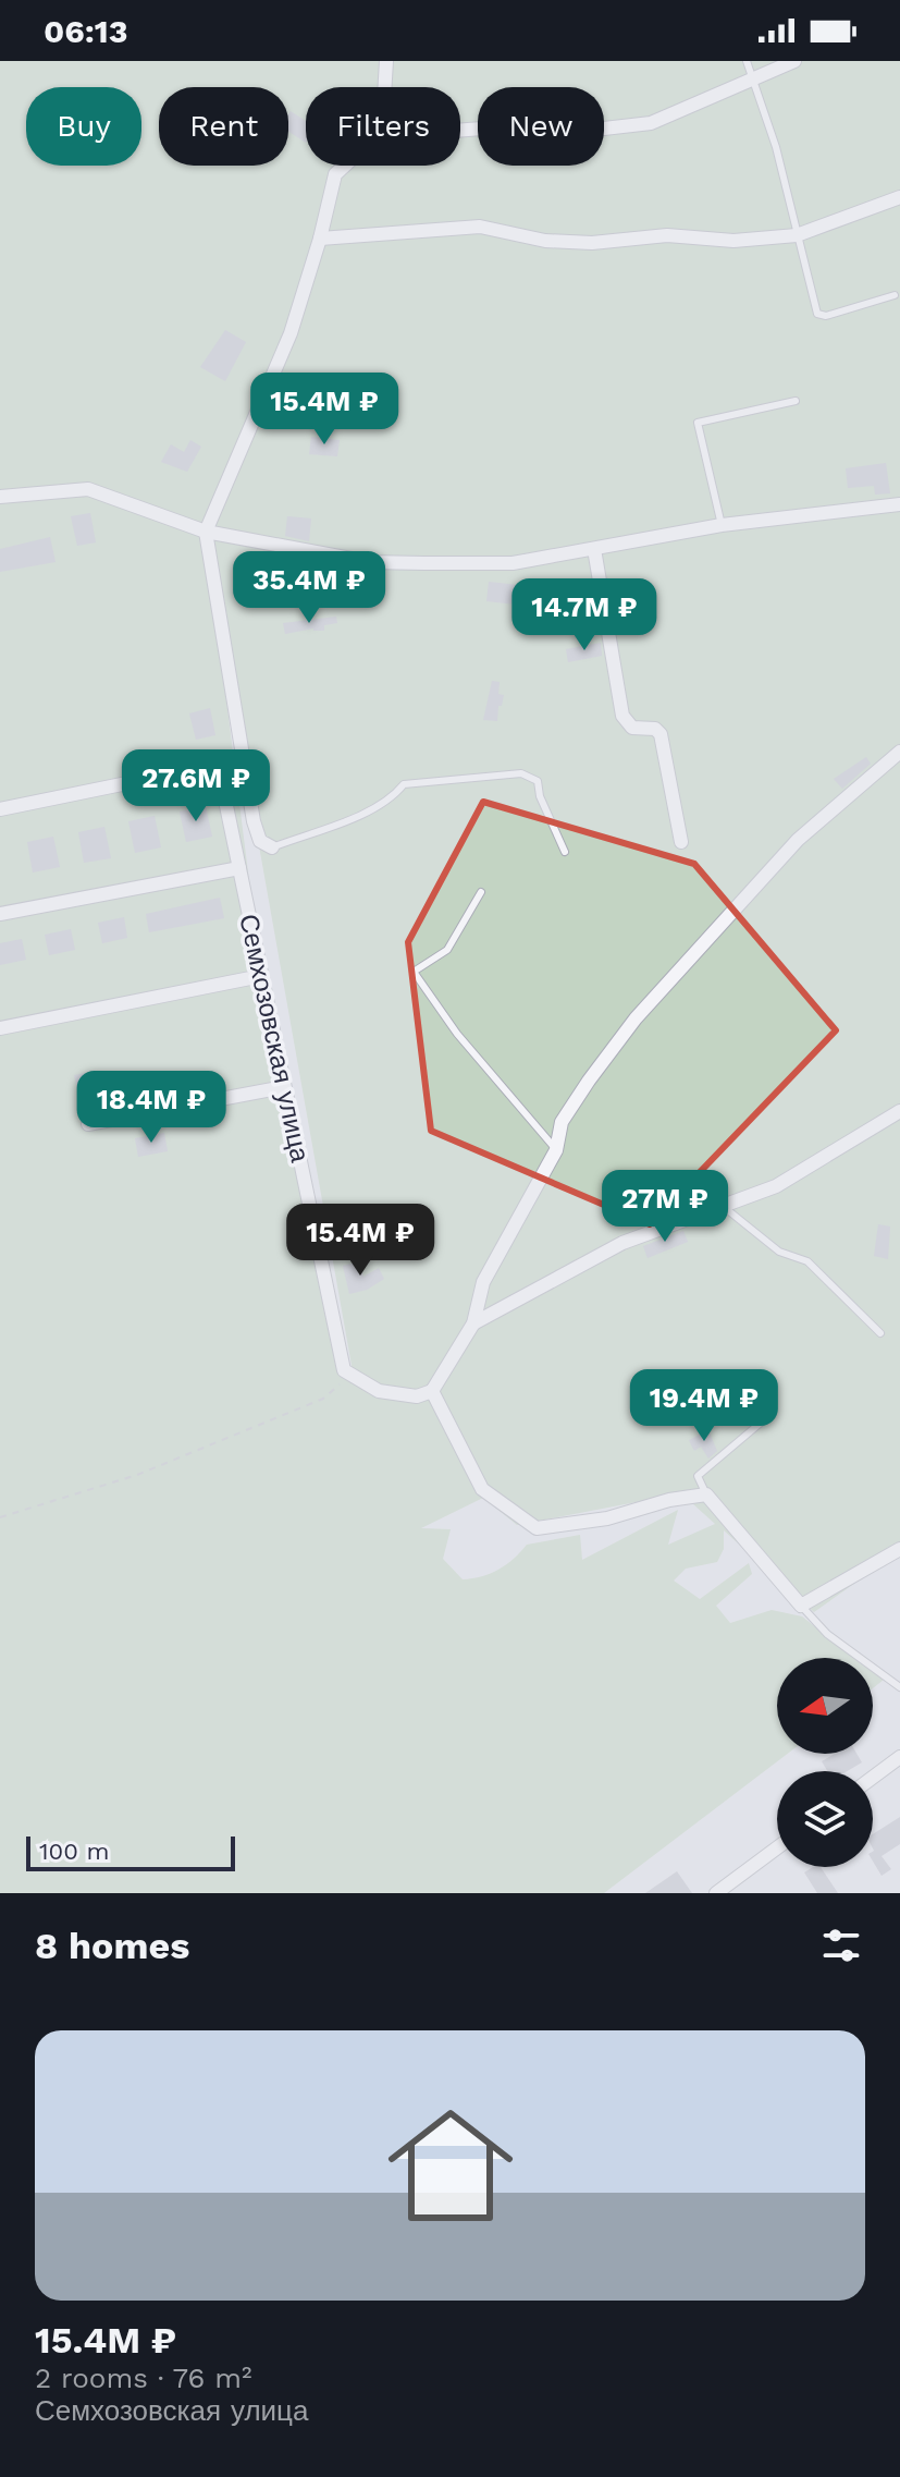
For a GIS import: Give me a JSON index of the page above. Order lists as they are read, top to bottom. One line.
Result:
{"streets":{"street":["Семхозовская улица"]},"scale_bar":"100 m","north":"left","page":{"status":"06:13","chip":["Buy","Rent","Filters","New"],"price":["15.4M ₽","35.4M ₽","14.7M ₽","27.6M ₽","18.4M ₽","27M ₽","15.4M ₽","19.4M ₽"],"scale":"100 m","heading":"8 homes","list":[{"name":"15.4M ₽","note":"2 rooms · 76 m² · Семхозовская улица"}]}}
